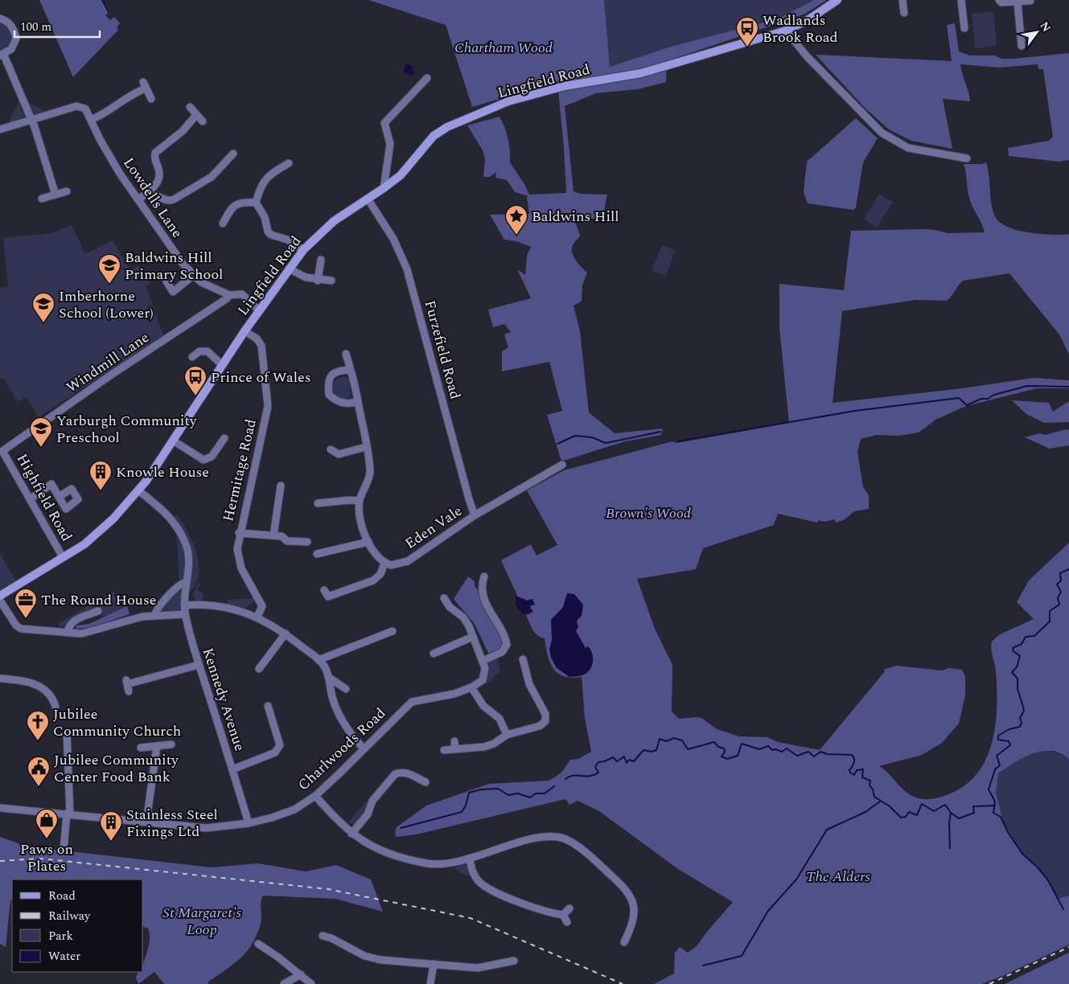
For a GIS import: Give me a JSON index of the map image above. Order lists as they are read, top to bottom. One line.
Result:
{"streets":{"street":["Lingfield Road","Lowdells Lane","Furzefield Road","Windmill Lane","Hermitage Road","Highfield Road","Eden Vale","Kennedy Avenue","Charlwoods Road"]},"crossings":[["Lingfield Road","Lowdells Lane"],["Lingfield Road","Furzefield Road"],["Lingfield Road","Hermitage Road"],["Lingfield Road","Highfield Road"],["Lingfield Road","Kennedy Avenue"],["Lowdells Lane","Windmill Lane"],["Furzefield Road","Eden Vale"],["Windmill Lane","Highfield Road"],["Kennedy Avenue","Charlwoods Road"]],"parks":["Chartham Wood","Brown's Wood","The Alders","St Margaret's Loop"],"places":{"bus stop":["Wadlands Brook Road","Prince of Wales"],"place":["Baldwins Hill"],"school or university":["Baldwins Hill Primary School","Imberhorne School (Lower)","Yarburgh Community Preschool"],"building":["Knowle House","Stainless Steel Fixings Ltd"],"office":["The Round House"],"church":["Jubilee Community Church"],"public building":["Jubilee Community Center Food Bank"],"shop":["Paws on Plates"]},"legend":["Road","Railway","Park","Water"],"scale_bar":"100 m","north":"top right"}
